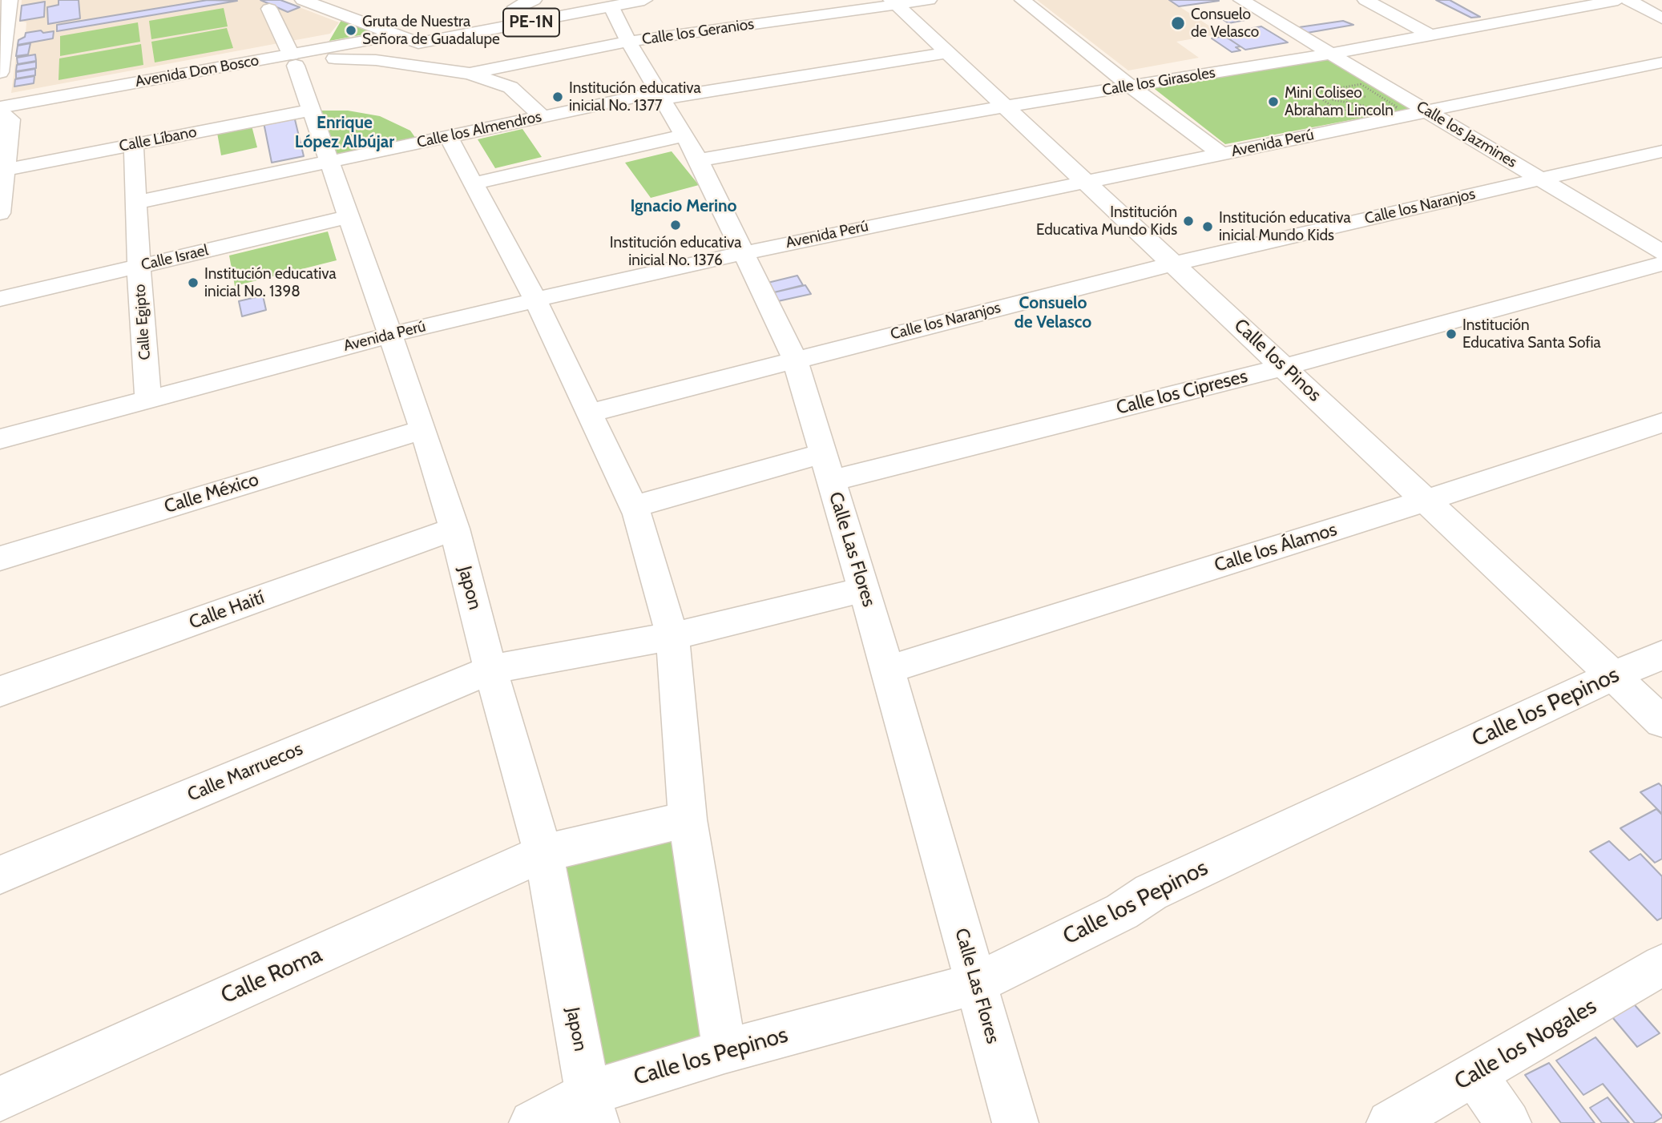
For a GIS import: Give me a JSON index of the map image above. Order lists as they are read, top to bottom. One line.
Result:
{"streets":{"street":["PE-1N","Calle los Geranios","Avenida Don Bosco","Calle los Girasoles","Calle los Almendros","Calle los Jazmines","Calle Líbano","Avenida Perú","Calle los Naranjos","Calle Israel","Calle Egipto","Calle los Pinos","Calle los Cipreses","Calle México","Calle los Álamos","Calle Las Flores","Japon","Calle Haití","Calle los Pepinos","Calle Marruecos","Calle Roma","Calle los Nogales"]},"crossings":[["PE-1N","Avenida Don Bosco"],["PE-1N","Calle Las Flores"],["Calle los Geranios","Calle los Pinos"],["Calle los Geranios","Calle Las Flores"],["Avenida Don Bosco","Japon"],["Calle los Girasoles","Calle los Jazmines"],["Calle los Girasoles","Calle los Pinos"],["Calle los Girasoles","Calle Las Flores"],["Calle los Almendros","Calle Egipto"],["Calle los Almendros","Calle los Pinos"],["Calle los Almendros","Calle Las Flores"],["Calle los Almendros","Japon"],["Calle los Jazmines","Avenida Perú"],["Calle los Jazmines","Calle los Naranjos"],["Calle Líbano","Calle Egipto"],["Calle Líbano","Japon"],["Avenida Perú","Calle Egipto"],["Avenida Perú","Calle los Pinos"],["Avenida Perú","Calle Las Flores"],["Avenida Perú","Japon"],["Calle los Naranjos","Calle los Pinos"],["Calle los Naranjos","Calle Las Flores"],["Calle Israel","Calle Egipto"],["Calle Israel","Japon"],["Calle los Pinos","Calle los Cipreses"],["Calle los Pinos","Calle los Álamos"],["Calle los Pinos","Calle los Pepinos"],["Calle los Cipreses","Calle Las Flores"],["Calle México","Japon"],["Calle los Álamos","Calle Las Flores"],["Calle Las Flores","Calle los Pepinos"],["Calle Las Flores","Calle Marruecos"],["Japon","Calle Haití"],["Japon","Calle los Pepinos"],["Japon","Calle Marruecos"],["Japon","Calle Roma"]],"districts":["Enrique López Albújar","Ignacio Merino","Consuelo de Velasco"],"places":["Consuelo de Velasco","Gruta de Nuestra Señora de Guadalupe","Institución educativa inicial No. 1377","Mini Coliseo Abraham Lincoln","Institución Educativa Mundo Kids","Institución educativa inicial No. 1376","Institución educativa inicial Mundo Kids","Institución educativa inicial No. 1398","Institución Educativa Santa Sofia"]}
